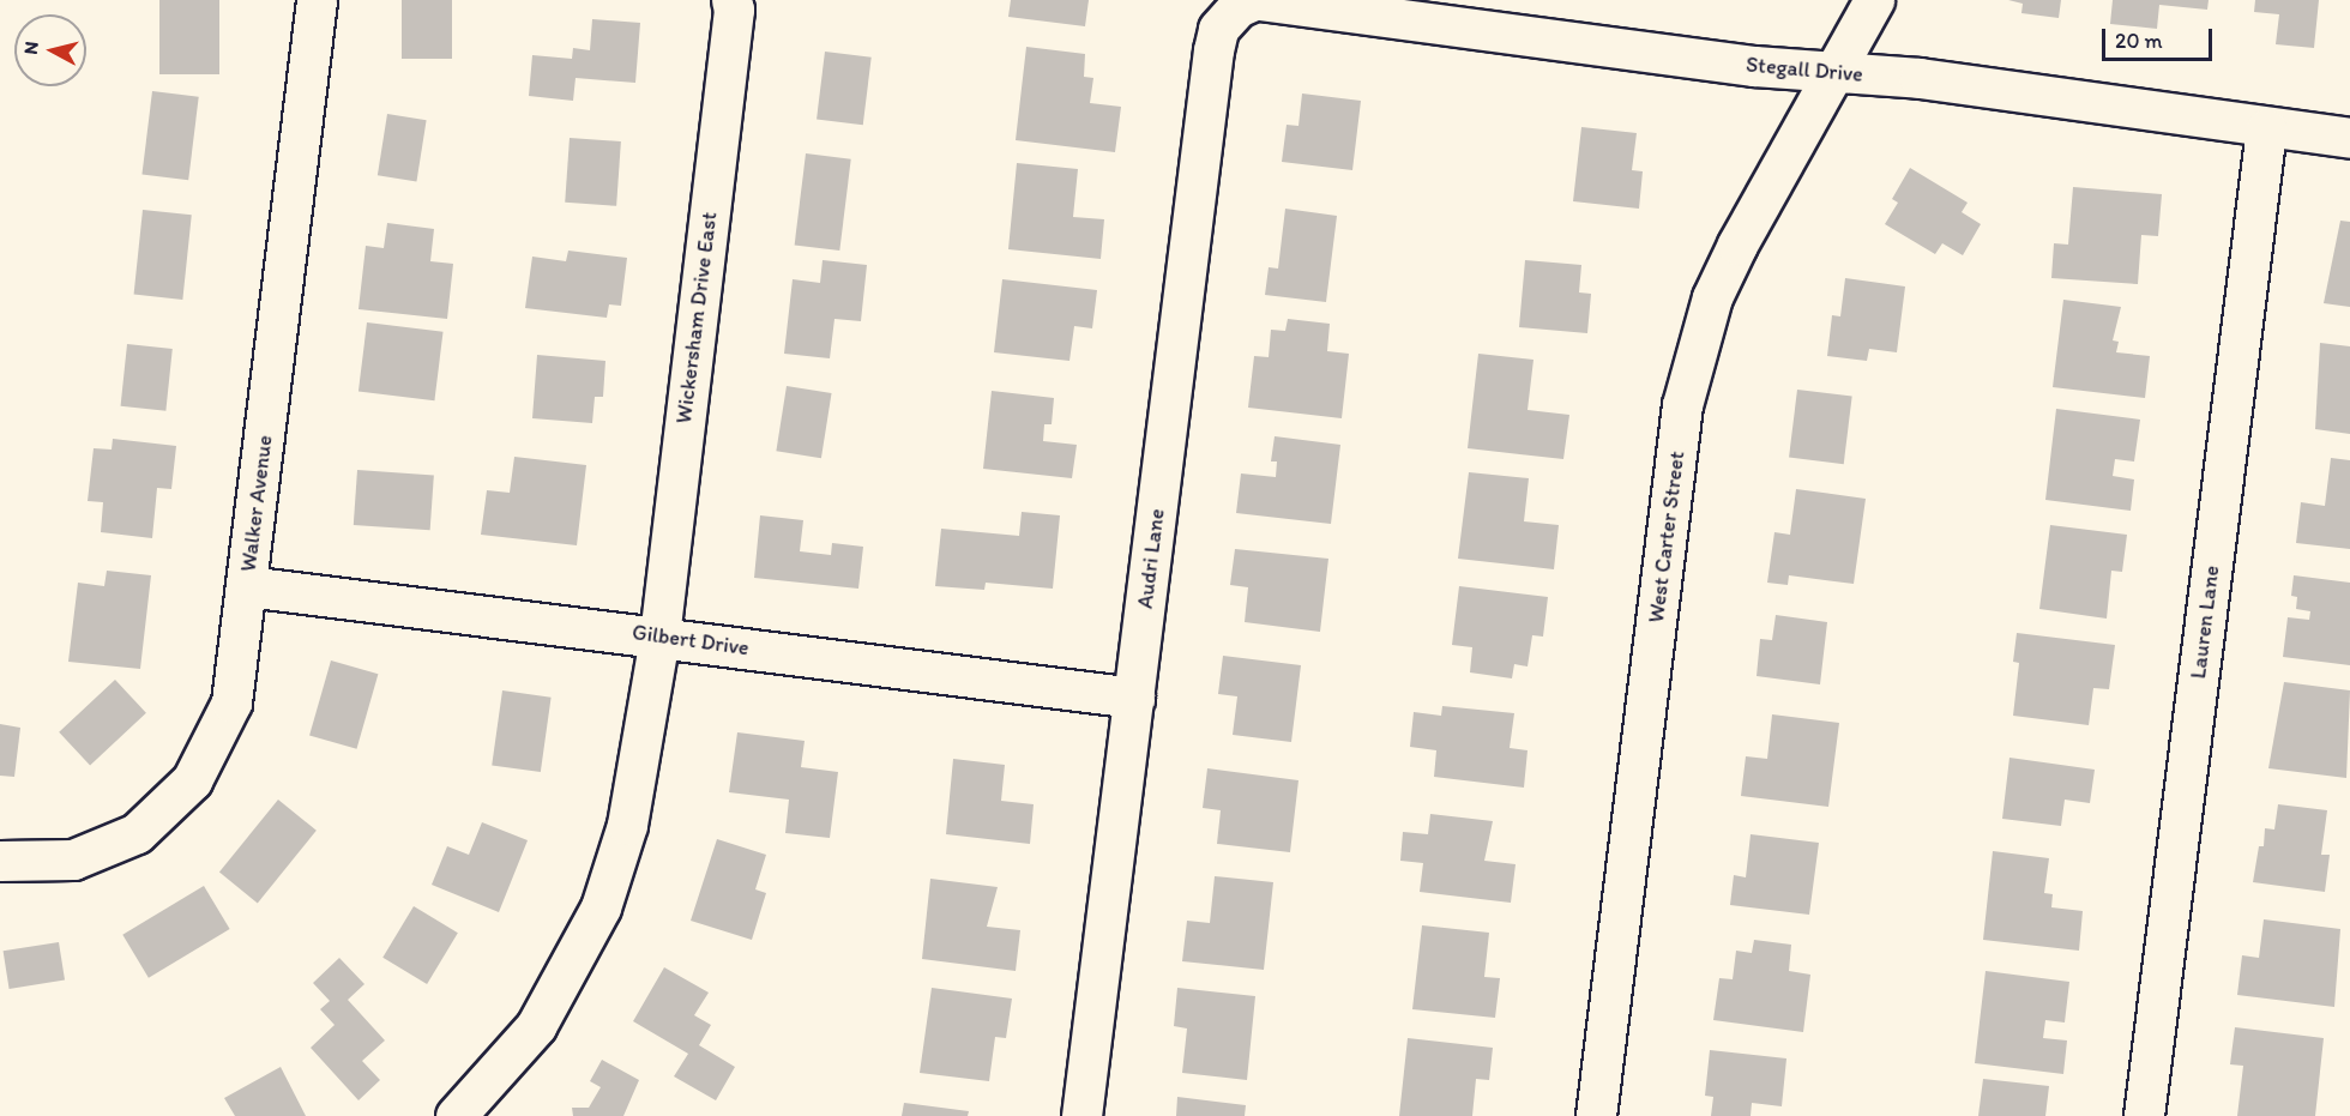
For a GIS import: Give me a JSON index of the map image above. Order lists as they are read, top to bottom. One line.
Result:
{"streets":{"street":["Stegall Drive","Wickersham Drive East","Walker Avenue","West Carter Street","Audri Lane","Lauren Lane","Gilbert Drive"]},"crossings":[["Stegall Drive","West Carter Street"],["Stegall Drive","Audri Lane"],["Stegall Drive","Lauren Lane"],["Wickersham Drive East","Gilbert Drive"],["Walker Avenue","Gilbert Drive"],["Audri Lane","Gilbert Drive"]],"scale_bar":"20 m","north":"left"}
